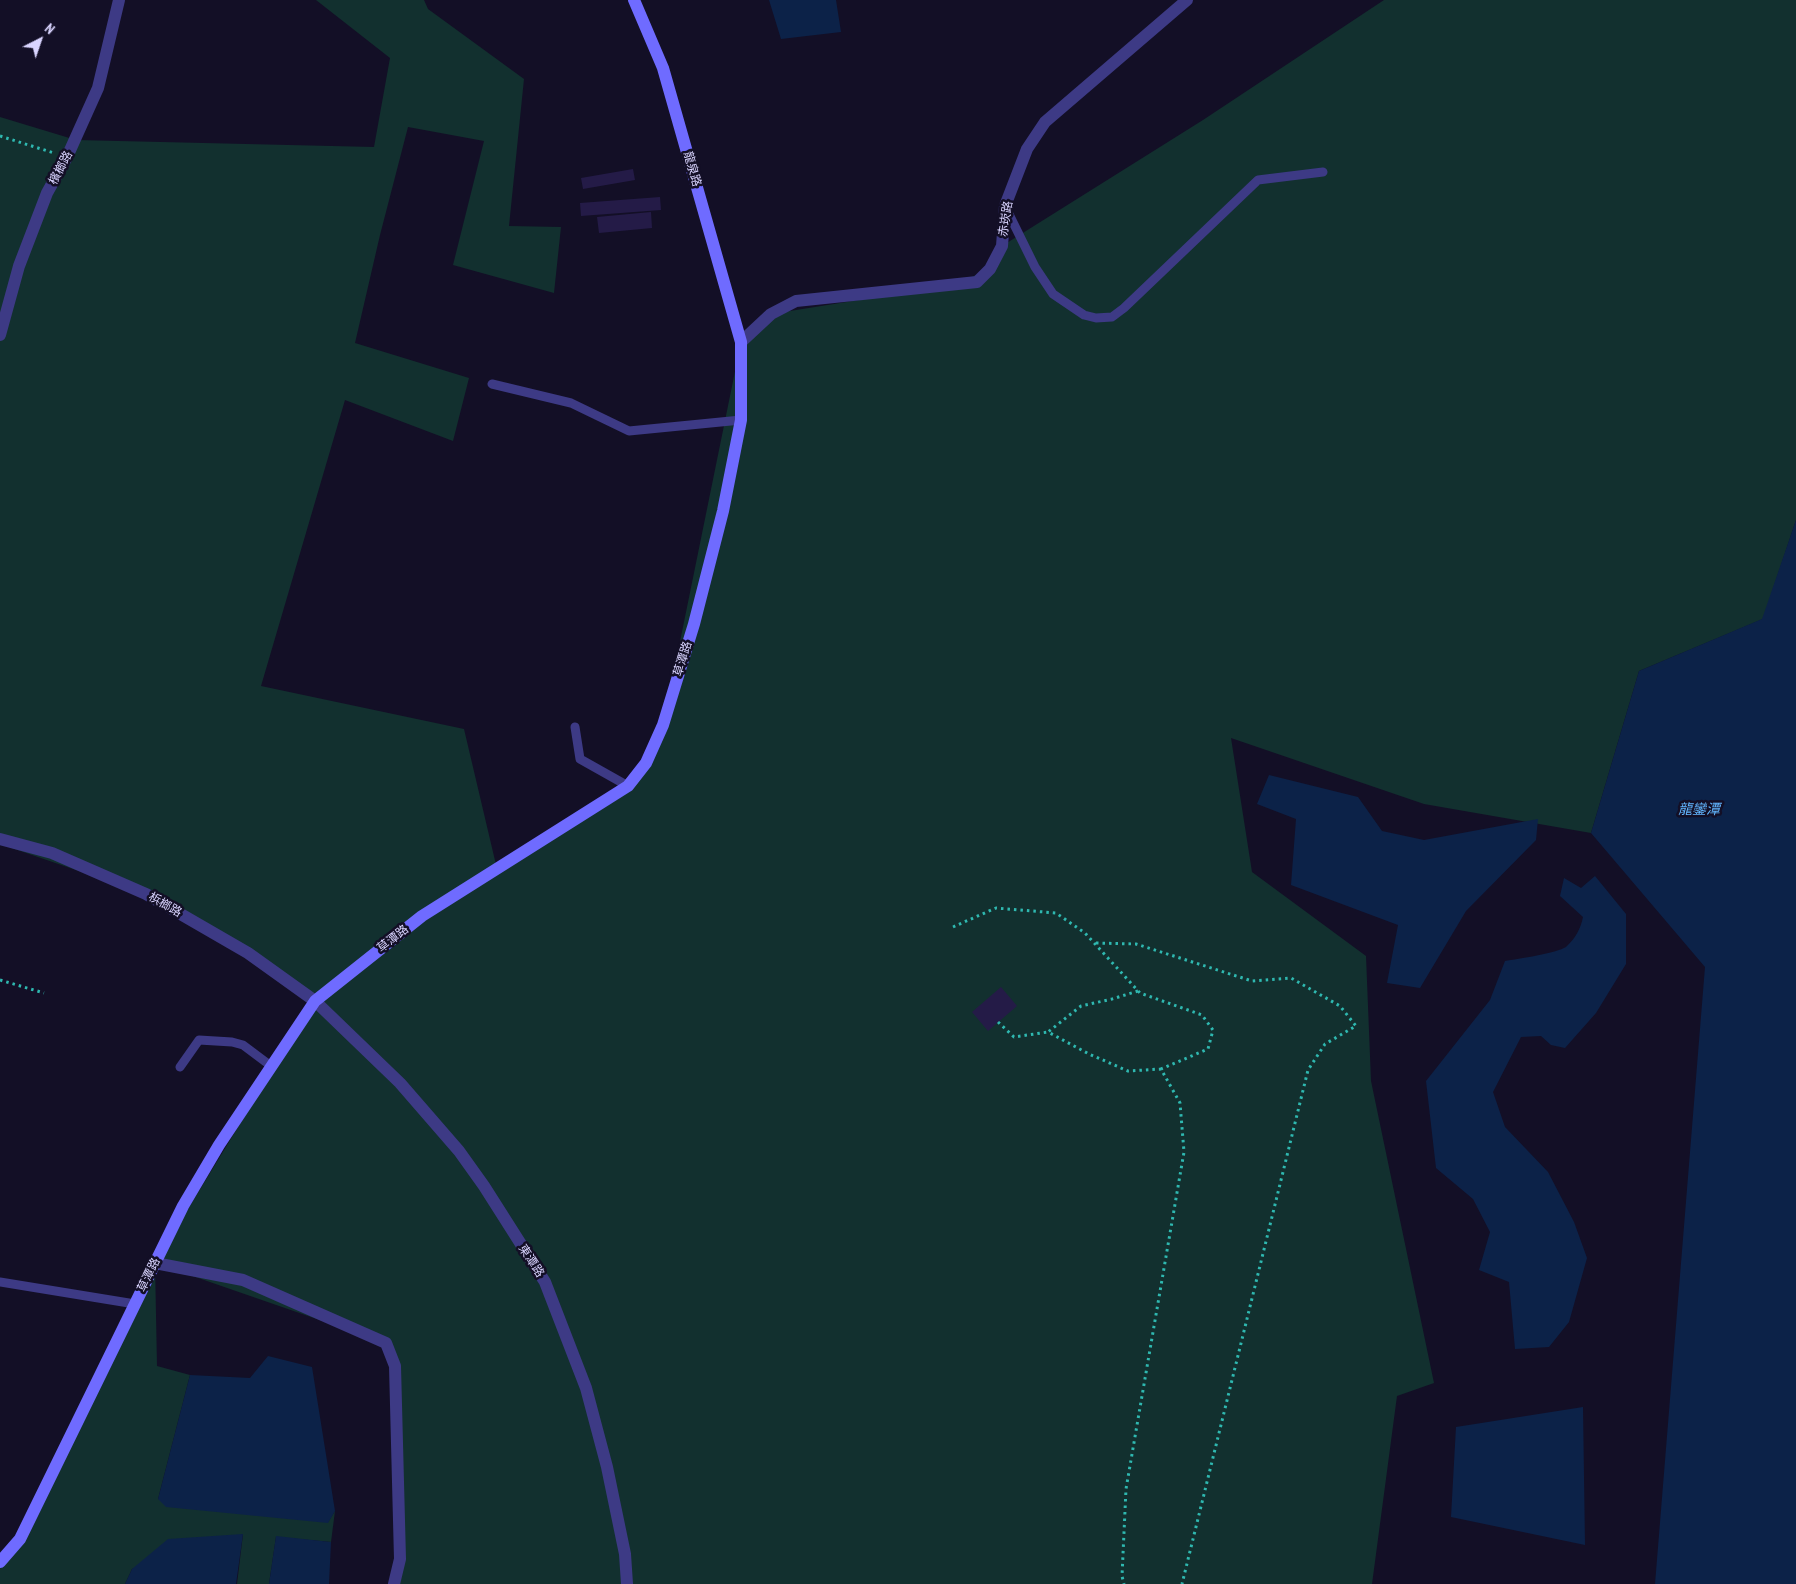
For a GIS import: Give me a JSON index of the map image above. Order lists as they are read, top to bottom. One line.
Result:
{"streets":{"street":["檳榔路","龍泉路","赤崁路","草潭路","梹榔路","東潭路"]},"crossings":[["龍泉路","赤崁路"],["龍泉路","草潭路"],["赤崁路","草潭路"],["草潭路","梹榔路"],["草潭路","東潭路"],["梹榔路","東潭路"]],"water":["龍鑾潭"],"north":"top right"}
